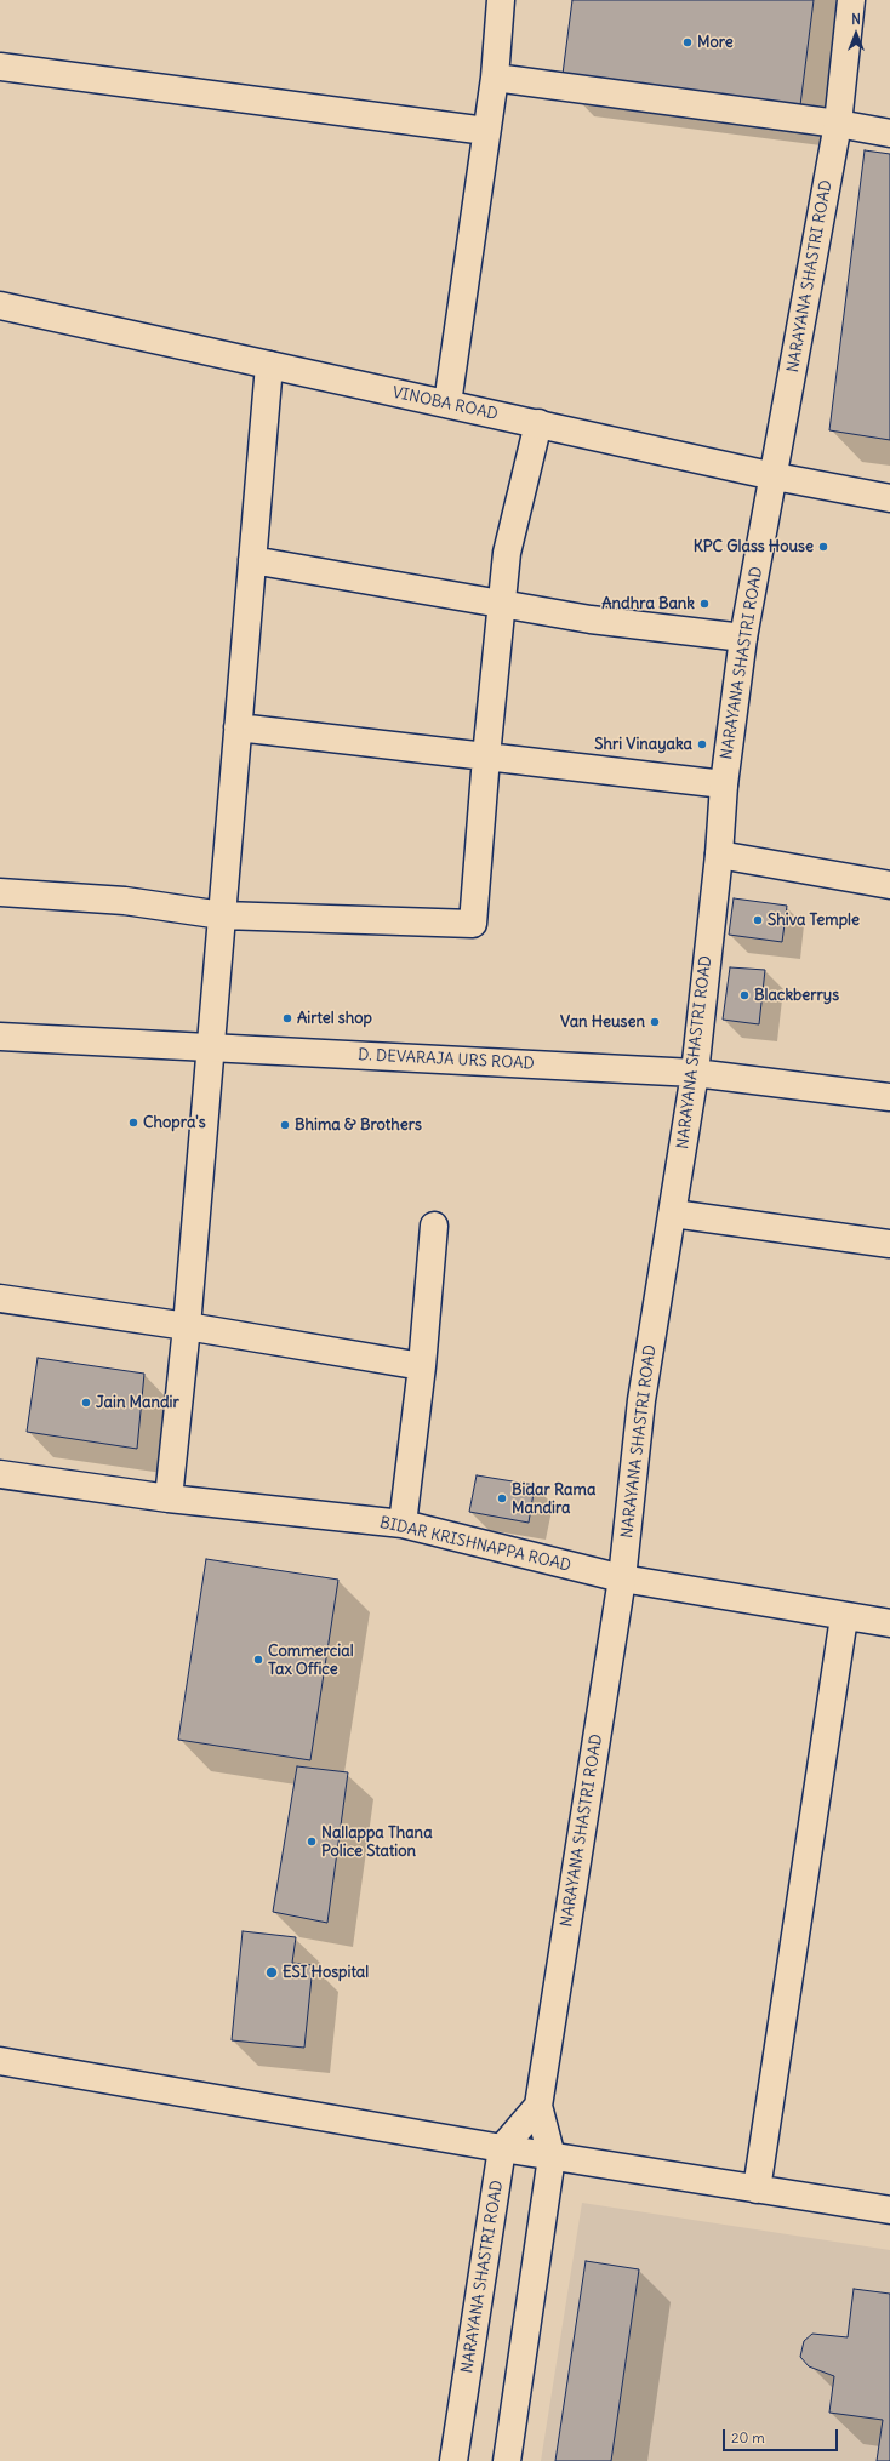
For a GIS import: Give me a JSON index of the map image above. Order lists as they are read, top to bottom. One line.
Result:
{"streets":{"street":["NARAYANA SHASTRI ROAD","VINOBA ROAD","D. DEVARAJA URS ROAD","BIDAR KRISHNAPPA ROAD"]},"crossings":[["NARAYANA SHASTRI ROAD","VINOBA ROAD"],["NARAYANA SHASTRI ROAD","D. DEVARAJA URS ROAD"],["NARAYANA SHASTRI ROAD","BIDAR KRISHNAPPA ROAD"]],"places":["More","KPC Glass House","Andhra Bank","Shri Vinayaka","Shiva Temple","Blackberrys","Airtel shop","Van Heusen","Chopra's","Bhima & Brothers","Jain Mandir","Bidar Rama Mandira","Commercial Tax Office","Nallappa Thana Police Station","ESI Hospital"],"scale_bar":"20 m","north":"top"}
